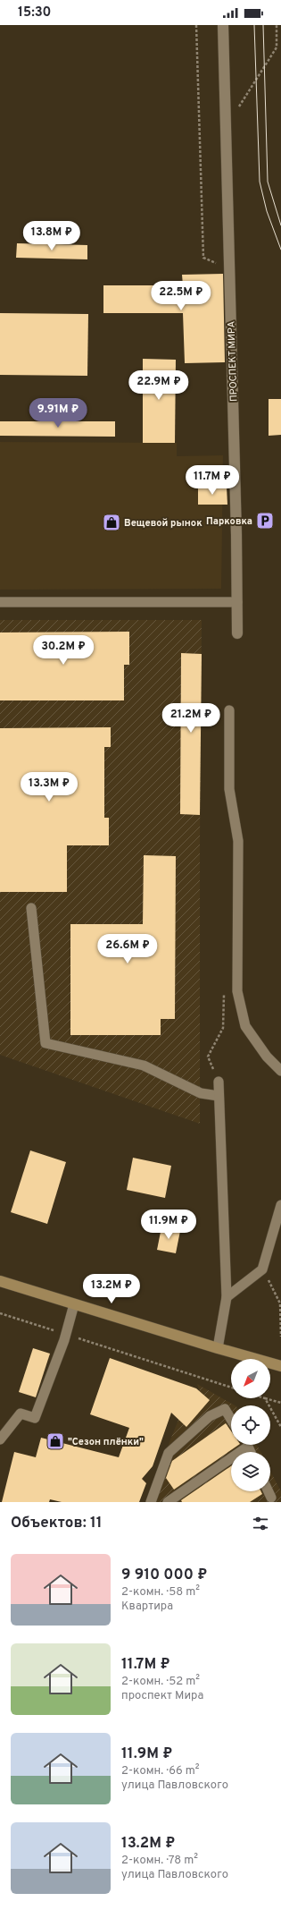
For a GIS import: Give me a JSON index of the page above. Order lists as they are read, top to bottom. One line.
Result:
{"streets":{"street":["ПРОСПЕКТ МИРА"]},"places":{"parking":["Парковка"],"shop":["Вещевой рынок","\"Сезон плёнки\""]},"north":"bottom left","page":{"status":"15:30","price":["13.8M ₽","22.5M ₽","22.9M ₽","9.91M ₽","11.7M ₽","30.2M ₽","21.2M ₽","13.3M ₽","26.6M ₽","11.9M ₽","13.2M ₽"],"heading":"Объектов: 11","list":[{"name":"9 910 000 ₽","note":"2-комн. · 58 m² · Квартира"},{"name":"11.7M ₽","note":"2-комн. · 52 m² · проспект Мира"},{"name":"11.9M ₽","note":"2-комн. · 66 m² · улица Павловского"},{"name":"13.2M ₽","note":"2-комн. · 78 m² · улица Павловского"}]}}
